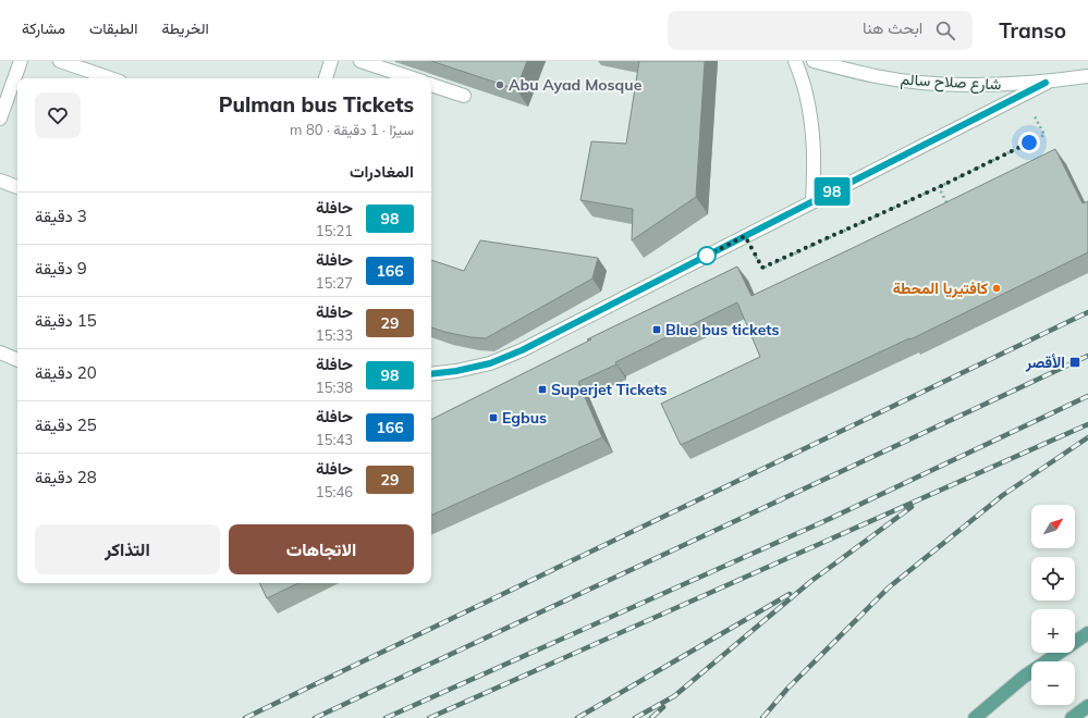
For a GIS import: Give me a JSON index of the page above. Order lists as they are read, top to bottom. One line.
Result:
{"streets":{"street":["شارع صلاح سالم"]},"places":{"other":["Abu Ayad Mosque","كافتيريا المحطة"],"transit":["Blue bus tickets","الأقصر","Superjet Tickets","Egbus"]},"lines":["bus line 98"],"north":"top right","page":{"header":"Transo","search":"ابحث هنا","nav":["الخريطة","الطبقات","مشاركة"],"on_map":"98","heading":[["Pulman bus Tickets","سيرًا · 1 دقيقة · 80 m"],"المغادرات"],"list":[{"mark":"98","name":"حافلة","note":"15:21","value":"3 دقيقة"},{"mark":"166","name":"حافلة","note":"15:27","value":"9 دقيقة"},{"mark":"29","name":"حافلة","note":"15:33","value":"15 دقيقة"},{"mark":"98","name":"حافلة","note":"15:38","value":"20 دقيقة"},{"mark":"166","name":"حافلة","note":"15:43","value":"25 دقيقة"},{"mark":"29","name":"حافلة","note":"15:46","value":"28 دقيقة"}],"map_buttons":["+","−"],"buttons":["الاتجاهات","التذاكر"]}}
